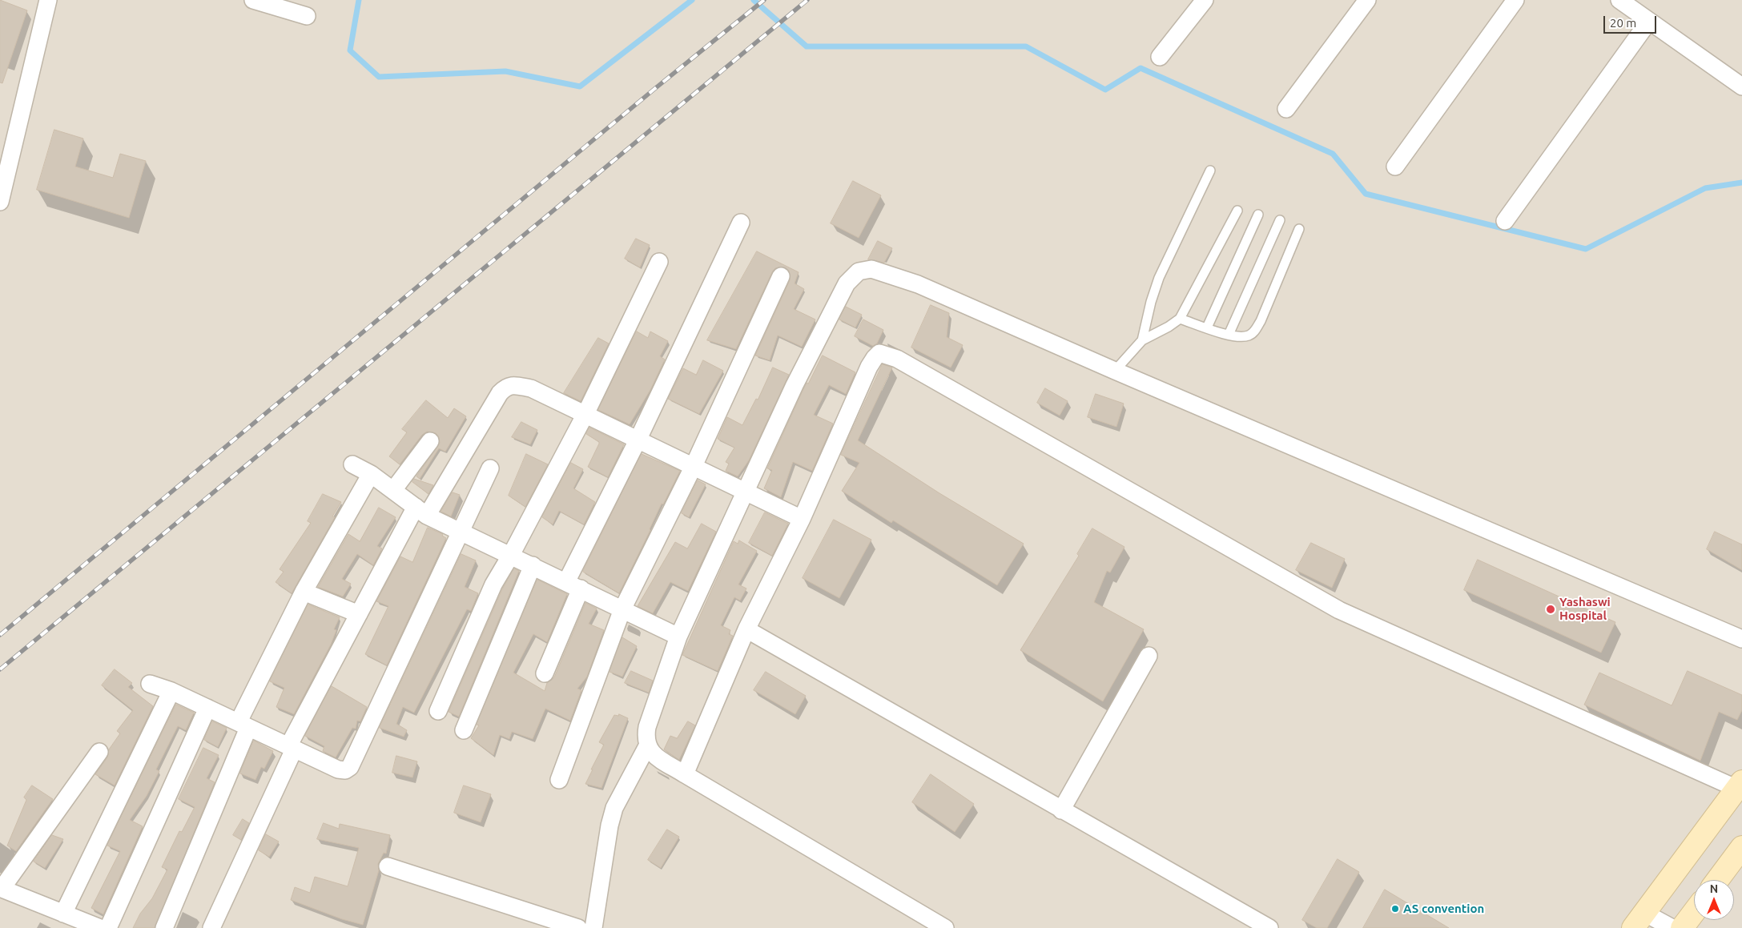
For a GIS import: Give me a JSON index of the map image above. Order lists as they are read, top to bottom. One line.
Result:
{"places":["Yashaswi Hospital","AS convention"],"scale_bar":"20 m","north":"top"}
